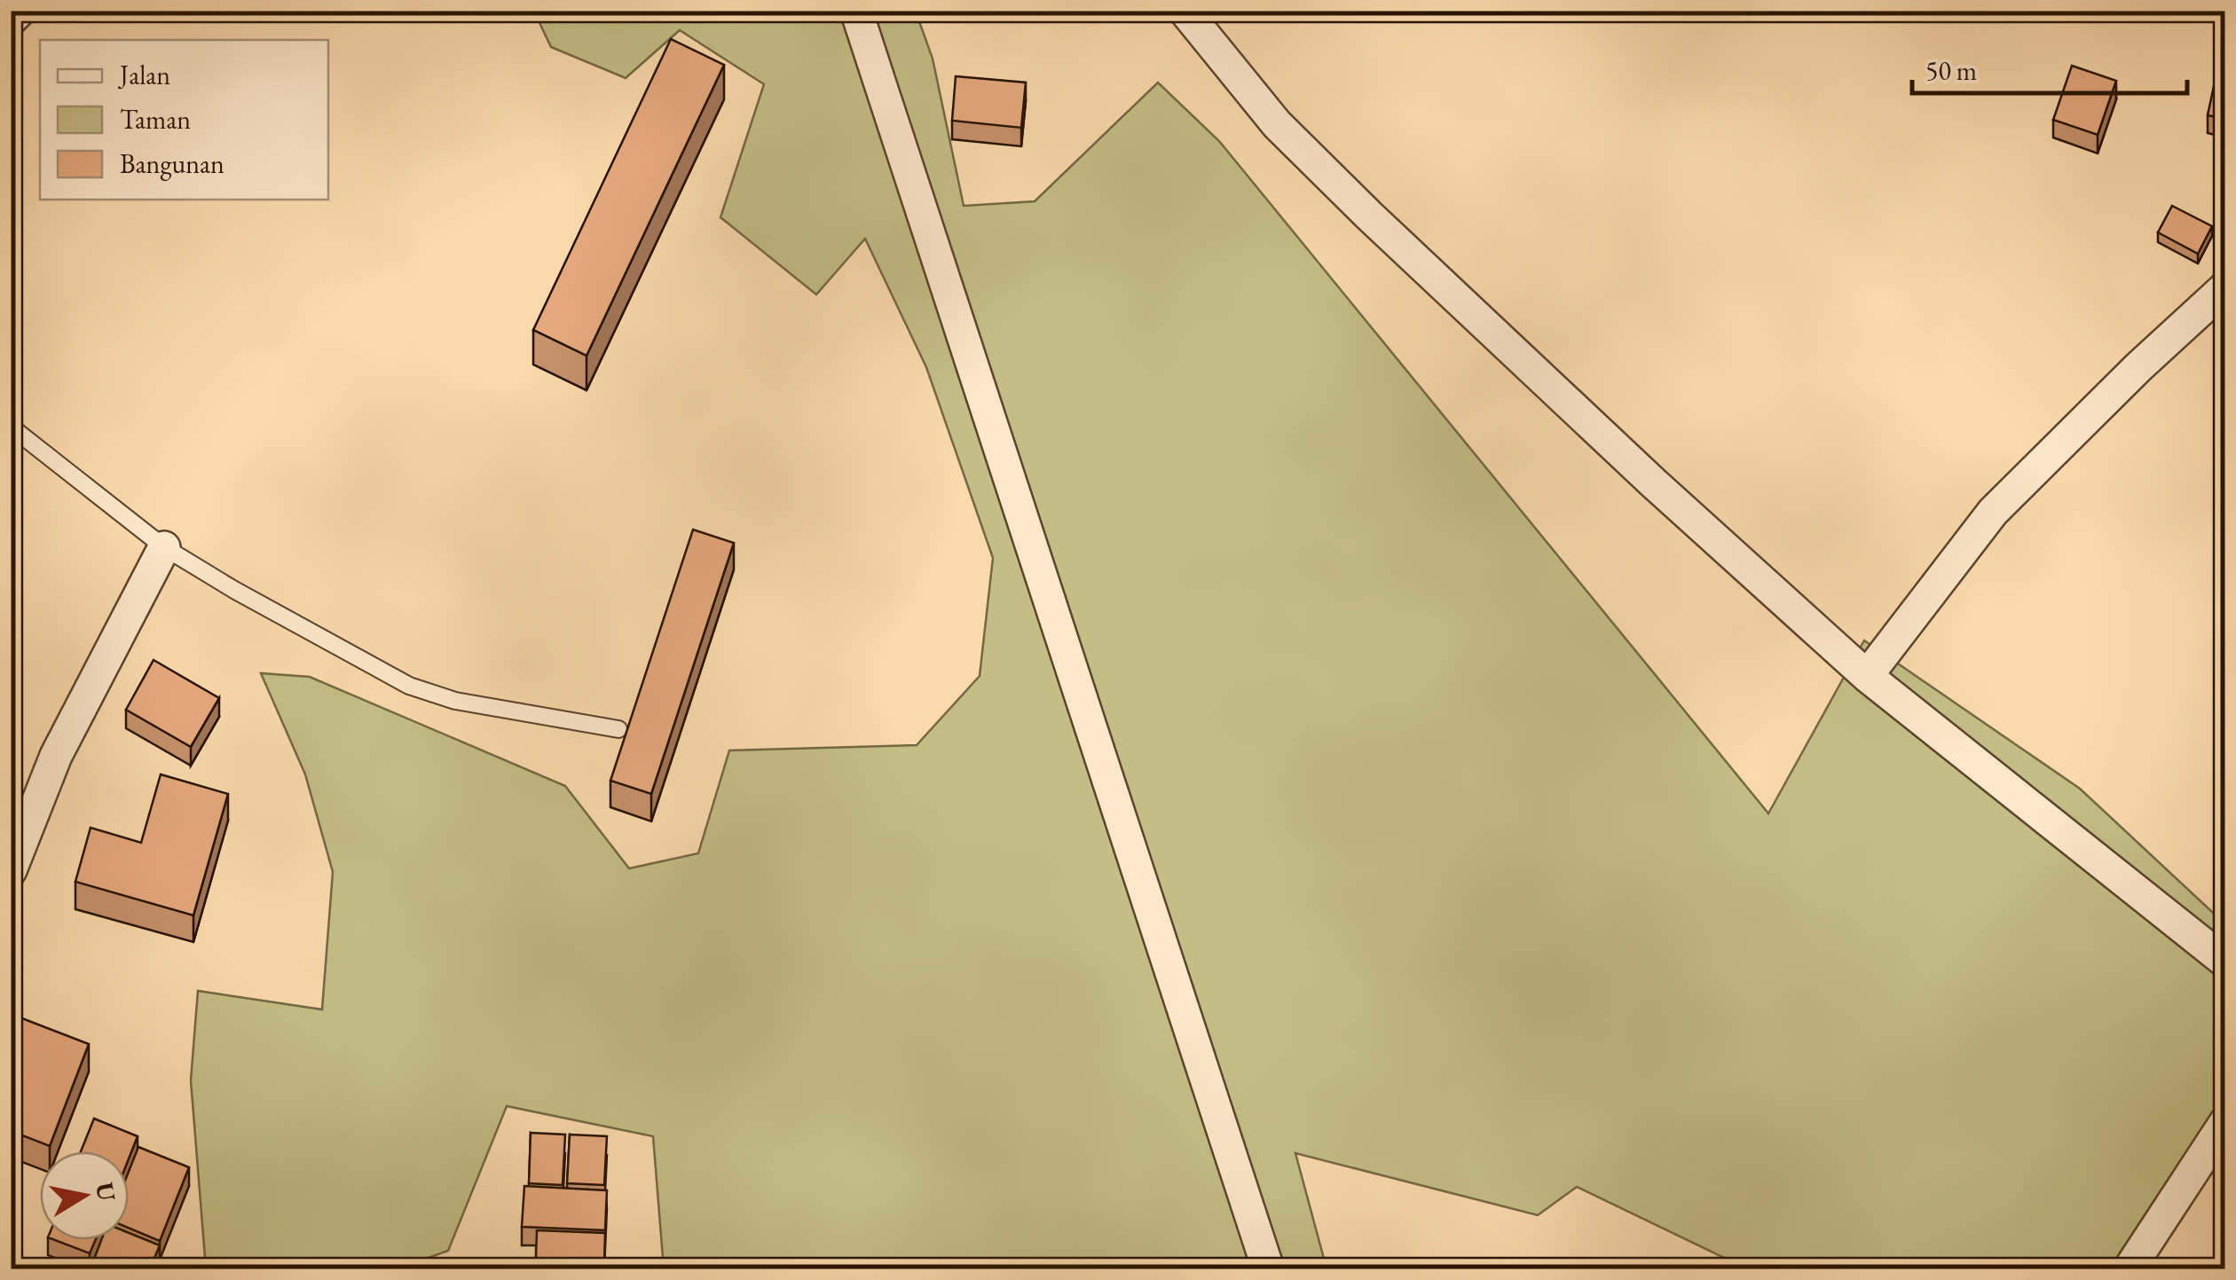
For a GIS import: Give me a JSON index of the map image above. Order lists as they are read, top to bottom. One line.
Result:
{"legend":["Jalan","Taman","Bangunan"],"scale_bar":"50 m","north":"right"}
